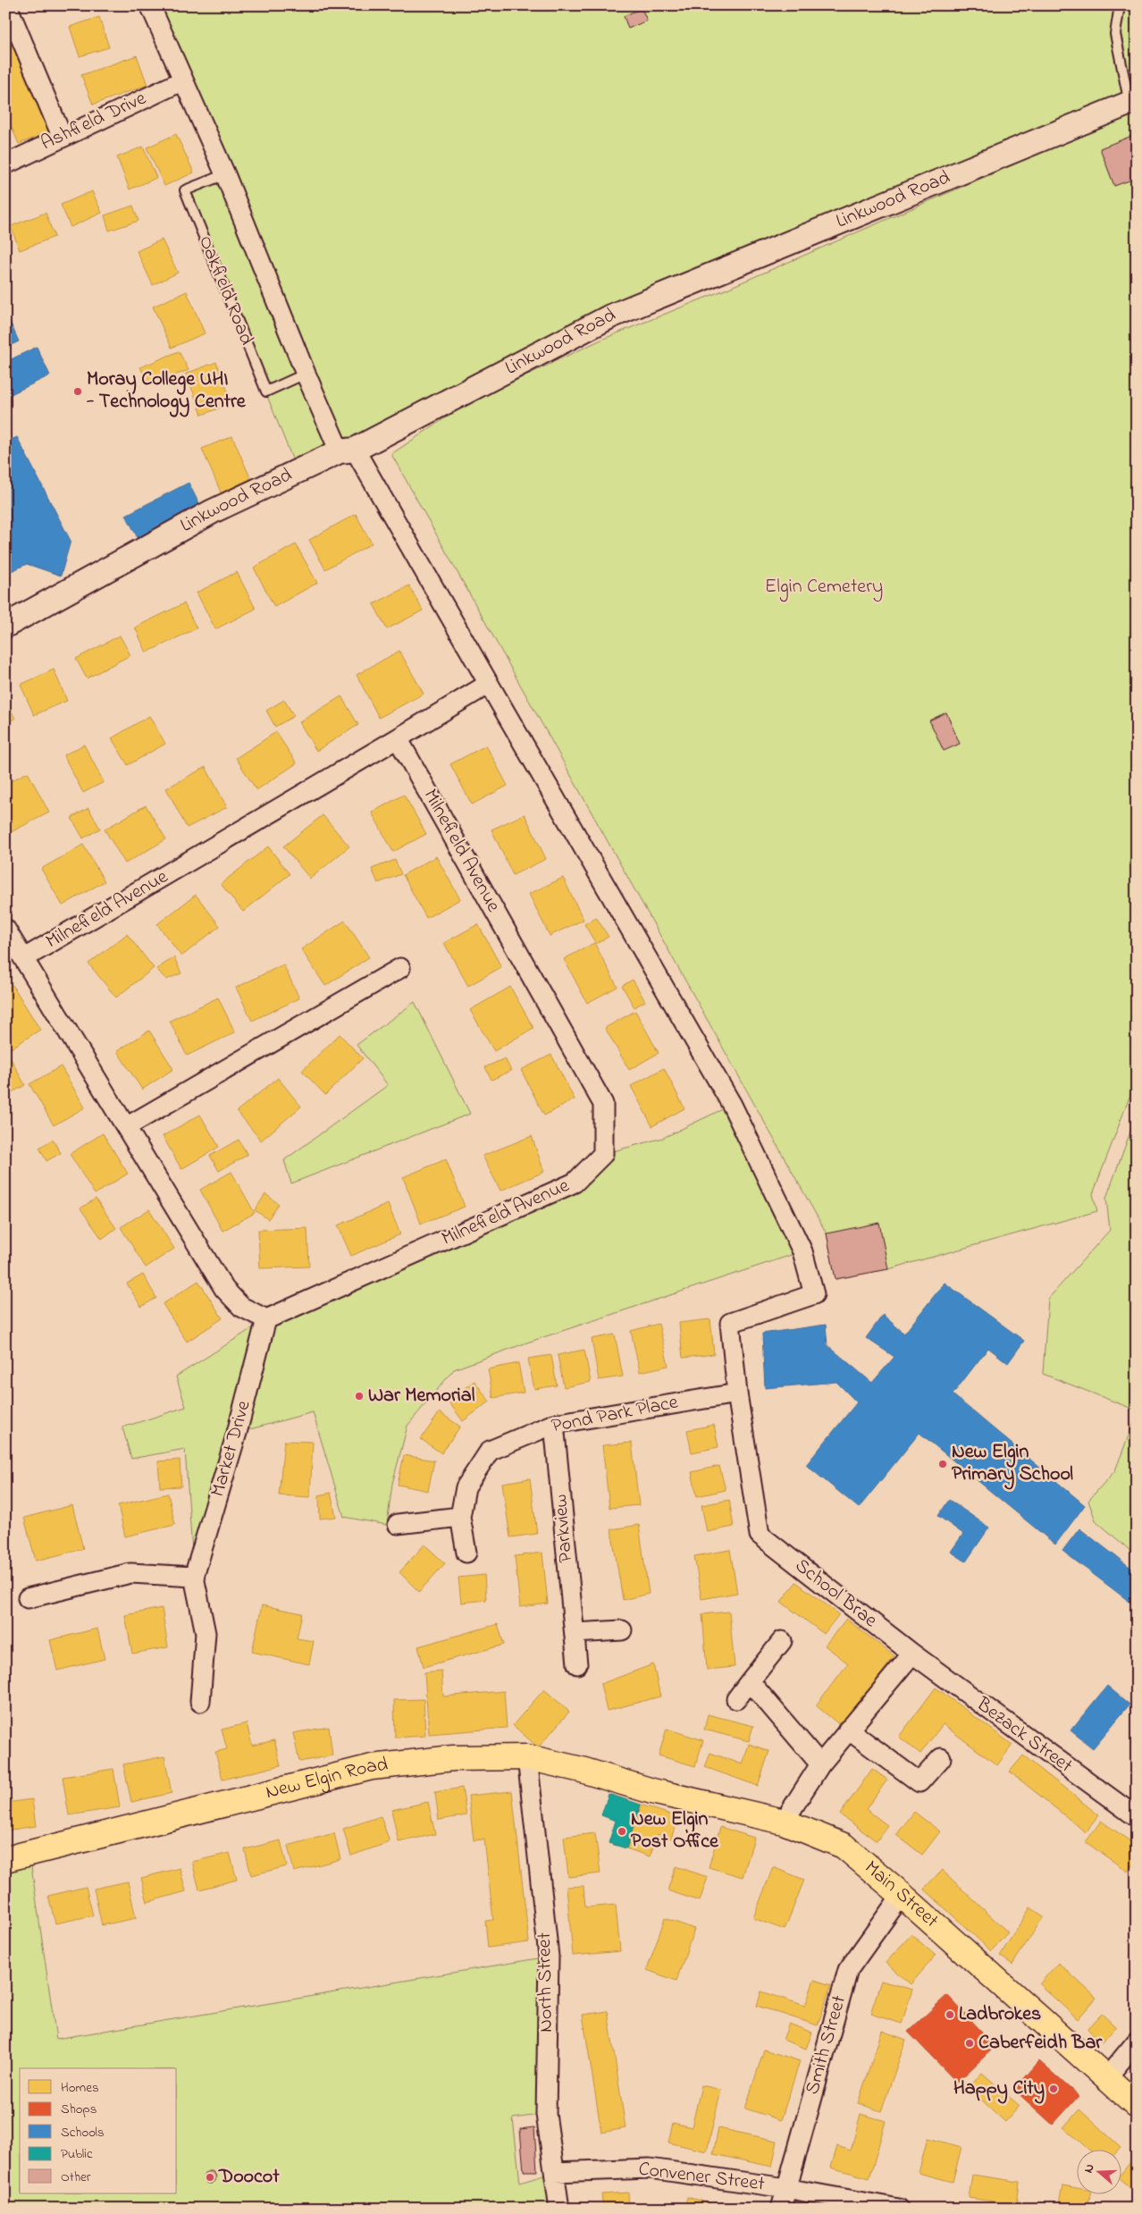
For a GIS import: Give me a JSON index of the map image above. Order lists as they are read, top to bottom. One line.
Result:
{"streets":{"main road":["New Elgin Road","Main Street"],"street":["Ashfield Drive","Linkwood Road","Milnefield Avenue","Pond Park Place","Market Drive","Parkview","School Brae","Bezack Street","North Street","Smith Street","Convener Street"],"lane":["Oakfield Road"]},"crossings":[["Milnefield Avenue","Market Drive"],["Milnefield Avenue","School Brae"],["Pond Park Place","Parkview"],["Pond Park Place","School Brae"],["School Brae","Bezack Street"],["New Elgin Road","Main Street"],["New Elgin Road","North Street"],["Main Street","Smith Street"],["North Street","Convener Street"],["Smith Street","Convener Street"]],"parks":["Elgin Cemetery"],"places":["Moray College UHI - Technology Centre","War Memorial","New Elgin Primary School","New Elgin Post Office","Ladbrokes","Caberfeidh Bar","Happy City","Doocot"],"legend":["Homes","Shops","Schools","Public","Other"],"north":"left"}
